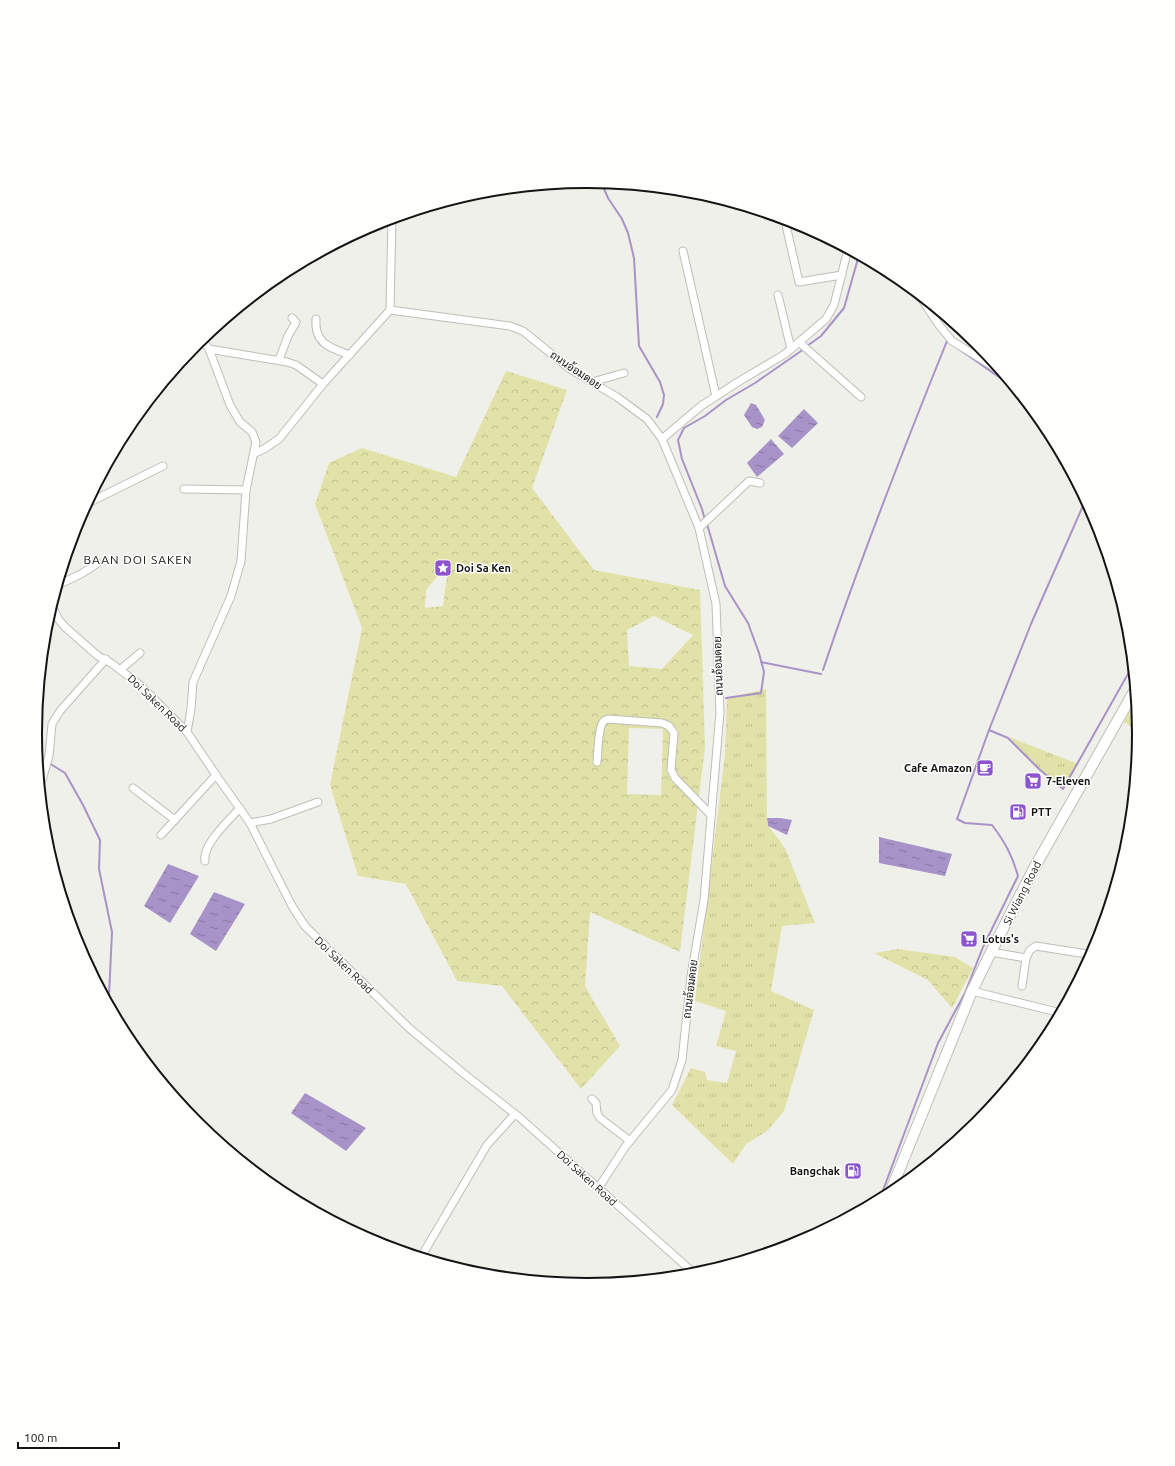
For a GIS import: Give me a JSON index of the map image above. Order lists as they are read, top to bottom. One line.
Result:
{"streets":{"main road":["Si Wiang Road"],"street":["ถนนอ้อมดอย","Doi Saken Road"]},"crossings":[["ถนนอ้อมดอย","Doi Saken Road"]],"districts":["BAAN DOI SAKEN"],"places":{"place":["Doi Sa Ken"],"cafe":["Cafe Amazon"],"supermarket":["7-Eleven","Lotus's"],"fuel station":["PTT","Bangchak"]},"scale_bar":"100 m"}
